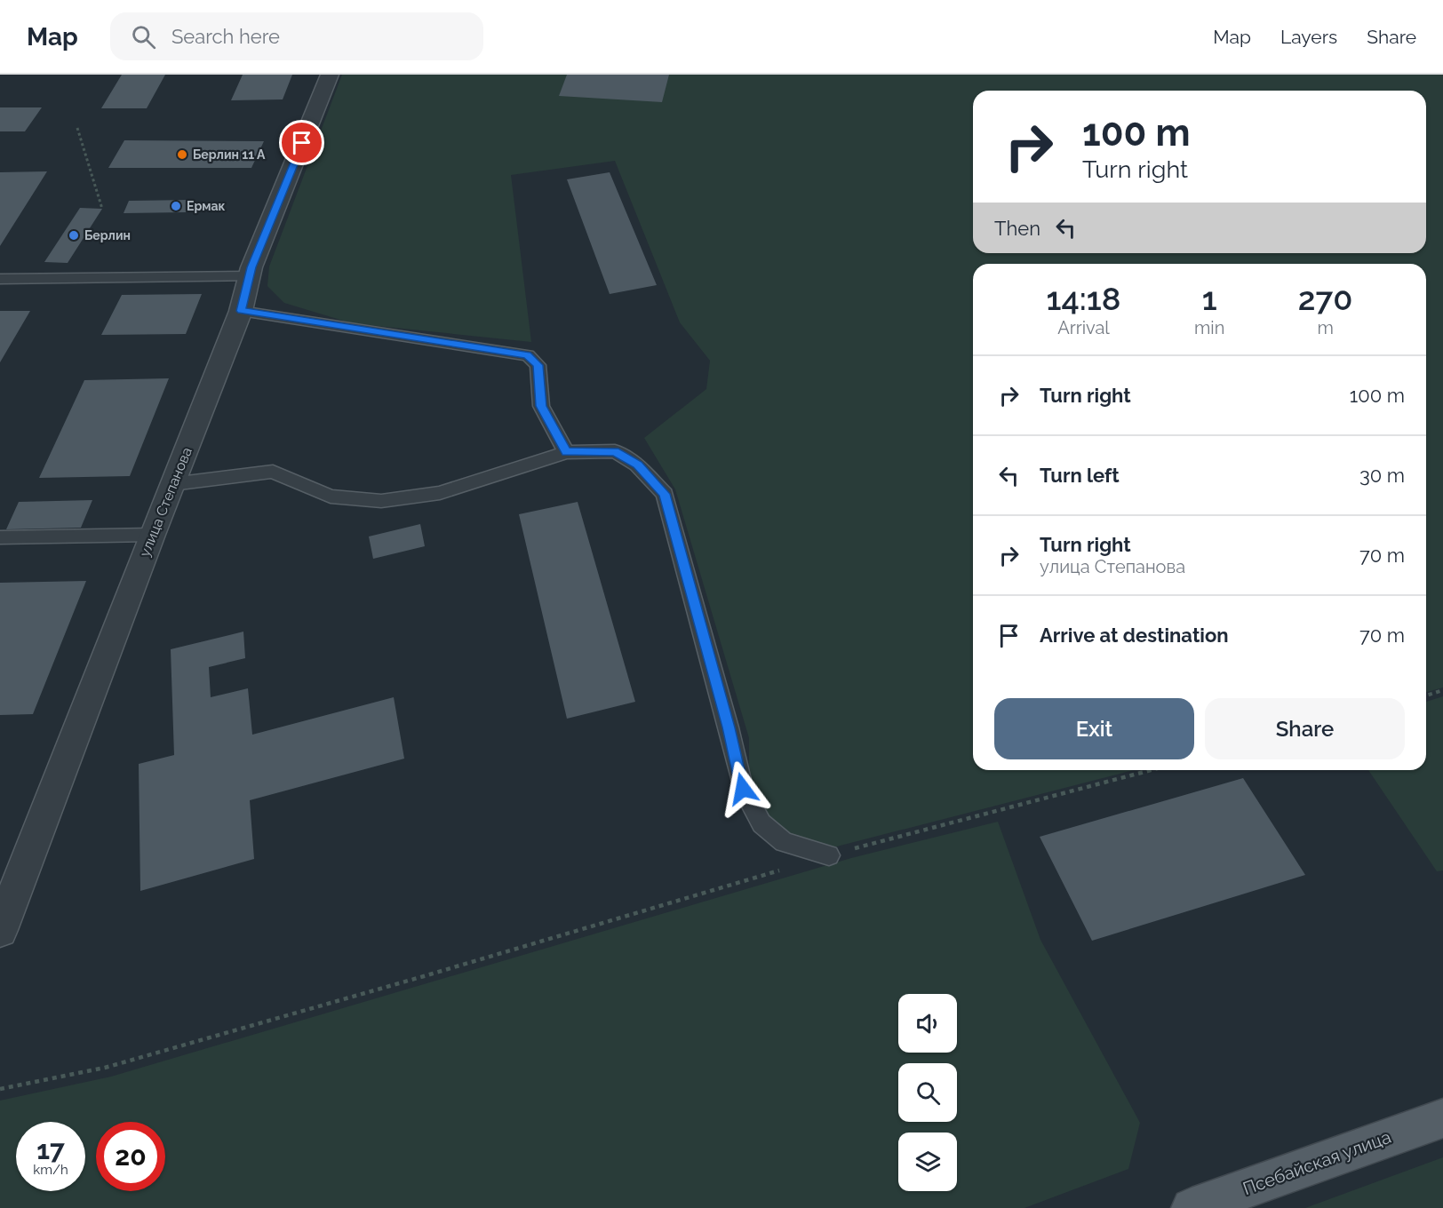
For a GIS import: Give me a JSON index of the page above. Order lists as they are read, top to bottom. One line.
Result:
{"streets":{"main road":["Псебайская улица"],"street":["улица Степанова"]},"places":["Берлин 11 А","Ермак","Берлин"],"page":{"header":"Map","search":"Search here","nav":["Map","Layers","Share"],"turn":["100 m","Turn right"],"then":"Then","eta":["14:18","Arrival","1","min","270","m"],"list":[{"name":"Turn right","value":"100 m"},{"name":"Turn left","value":"30 m"},{"name":"Turn right","note":"улица Степанова","value":"70 m"},{"name":"Arrive at destination","value":"70 m"}],"buttons":["Exit","Share"],"speed":"17 km/h","limit":"20"}}
